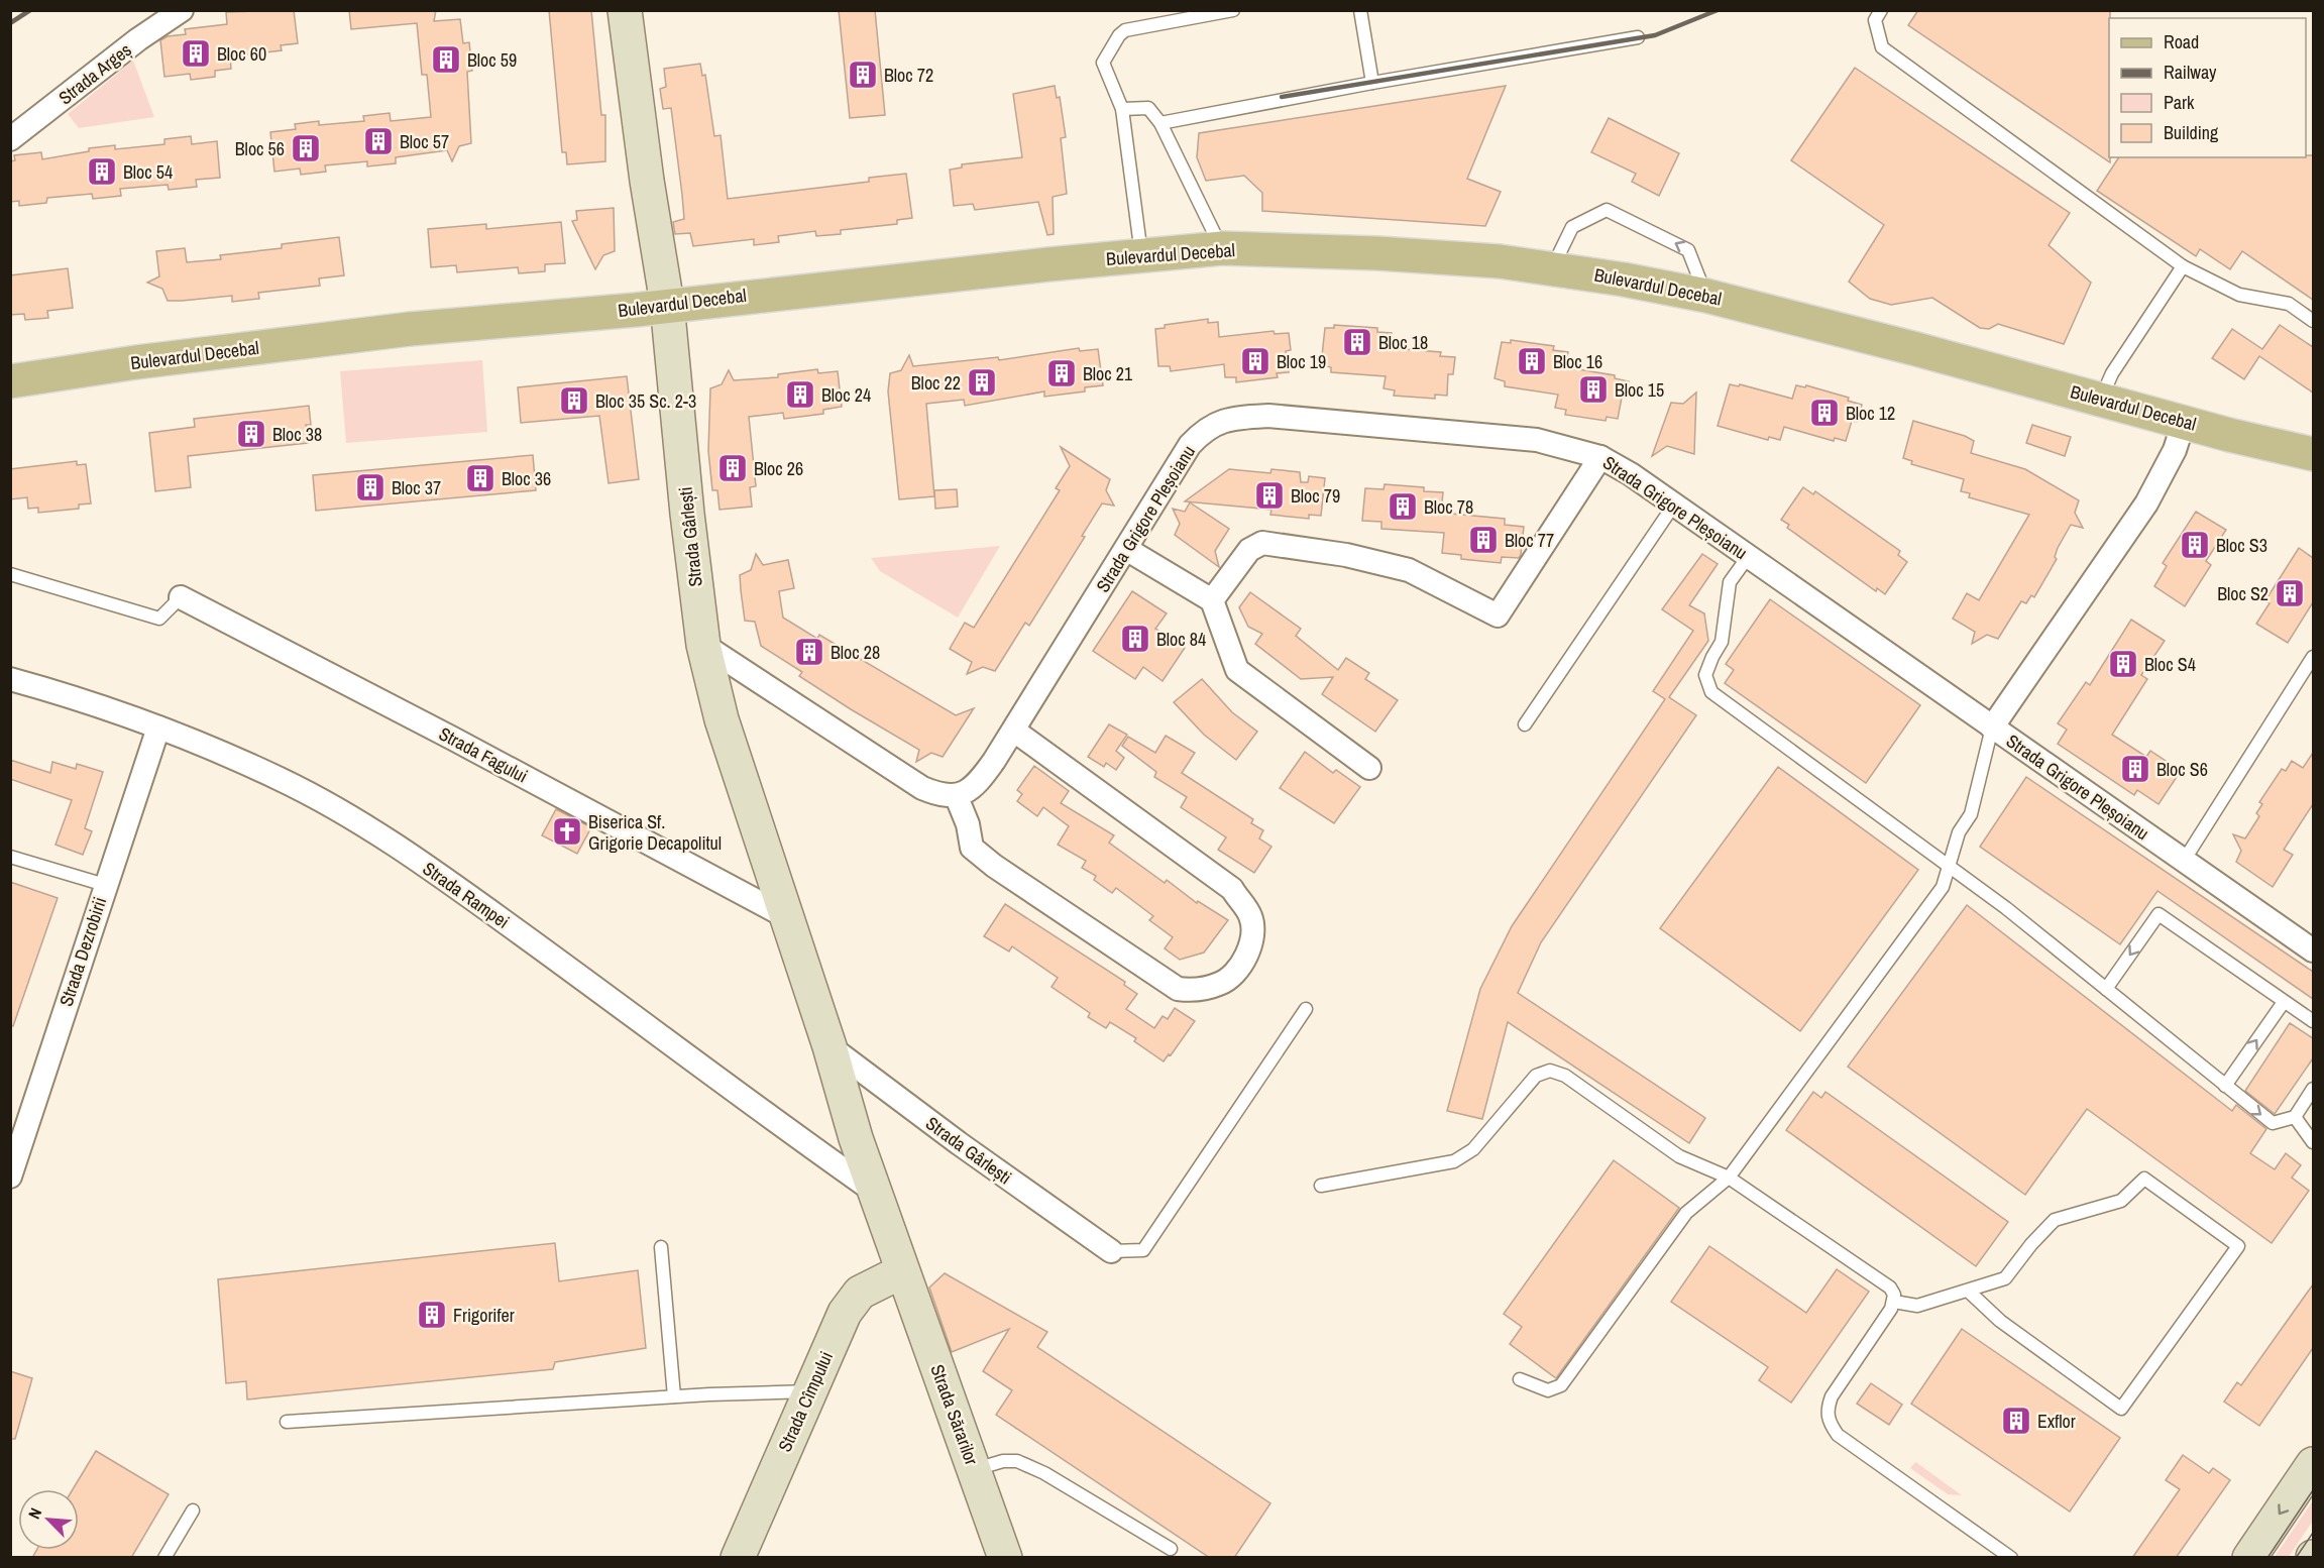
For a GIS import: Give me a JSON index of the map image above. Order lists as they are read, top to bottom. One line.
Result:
{"streets":{"main road":["Bulevardul Decebal"],"street":["Strada Argeș","Strada Grigore Pleșoianu","Strada Gârlești","Strada Fagului","Strada Rampei","Strada Dezrobirii","Strada Cîmpului","Strada Sărarilor"]},"crossings":[["Bulevardul Decebal","Strada Gârlești"],["Strada Gârlești","Strada Fagului"],["Strada Gârlești","Strada Rampei"],["Strada Gârlești","Strada Cîmpului"],["Strada Gârlești","Strada Sărarilor"],["Strada Rampei","Strada Dezrobirii"],["Strada Cîmpului","Strada Sărarilor"]],"places":{"building":["Bloc 60","Bloc 59","Bloc 72","Bloc 57","Bloc 56","Bloc 54","Bloc 18","Bloc 19","Bloc 16","Bloc 21","Bloc 22","Bloc 15","Bloc 24","Bloc 35 Sc. 2-3","Bloc 12","Bloc 38","Bloc 26","Bloc 36","Bloc 37","Bloc 79","Bloc 78","Bloc 77","Bloc S3","Bloc S2","Bloc 84","Bloc 28","Bloc S4","Bloc S6","Frigorifer","Exflor"],"church":["Biserica Sf. Grigorie Decapolitul"]},"legend":["Road","Railway","Park","Building"],"north":"top left"}
